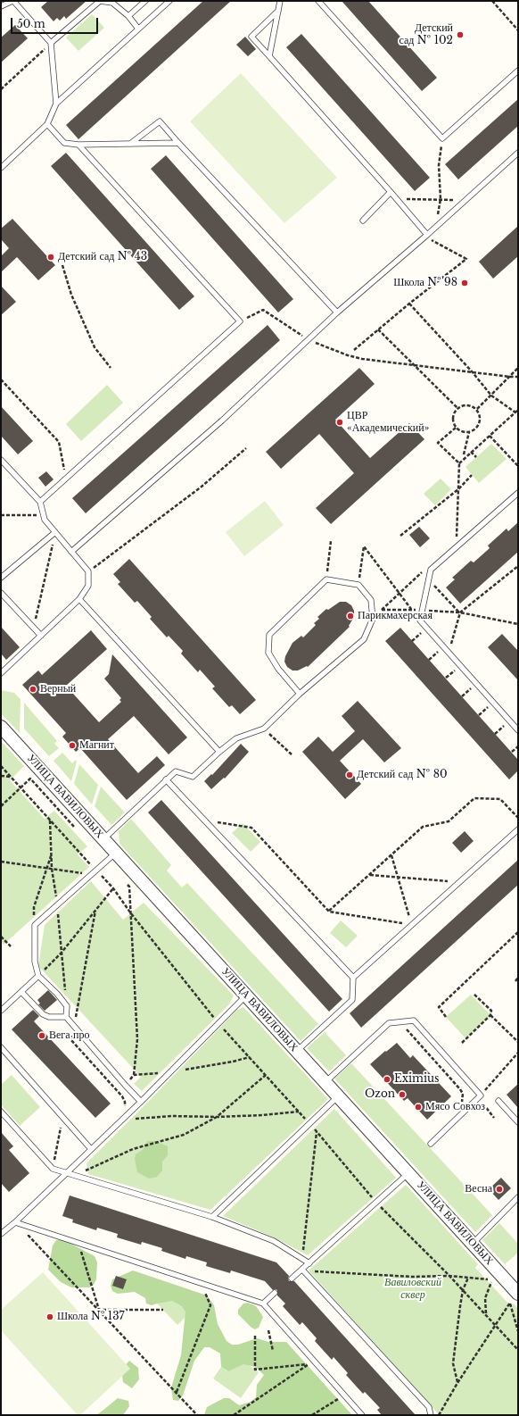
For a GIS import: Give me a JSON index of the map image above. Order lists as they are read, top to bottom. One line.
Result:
{"streets":{"street":["УЛИЦА ВАВИЛОВЫХ"]},"parks":["Вавиловский сквер"],"places":["Детский сад № 102","Детский сад № 43","Школа № 98","ЦВР «Академический»","Парикмахерская","Верный","Магнит","Детский сад № 80","Вега про","Eximius","Ozon","Мясо Совхоз","Весна","Школа № 137"],"scale_bar":"50 m"}
